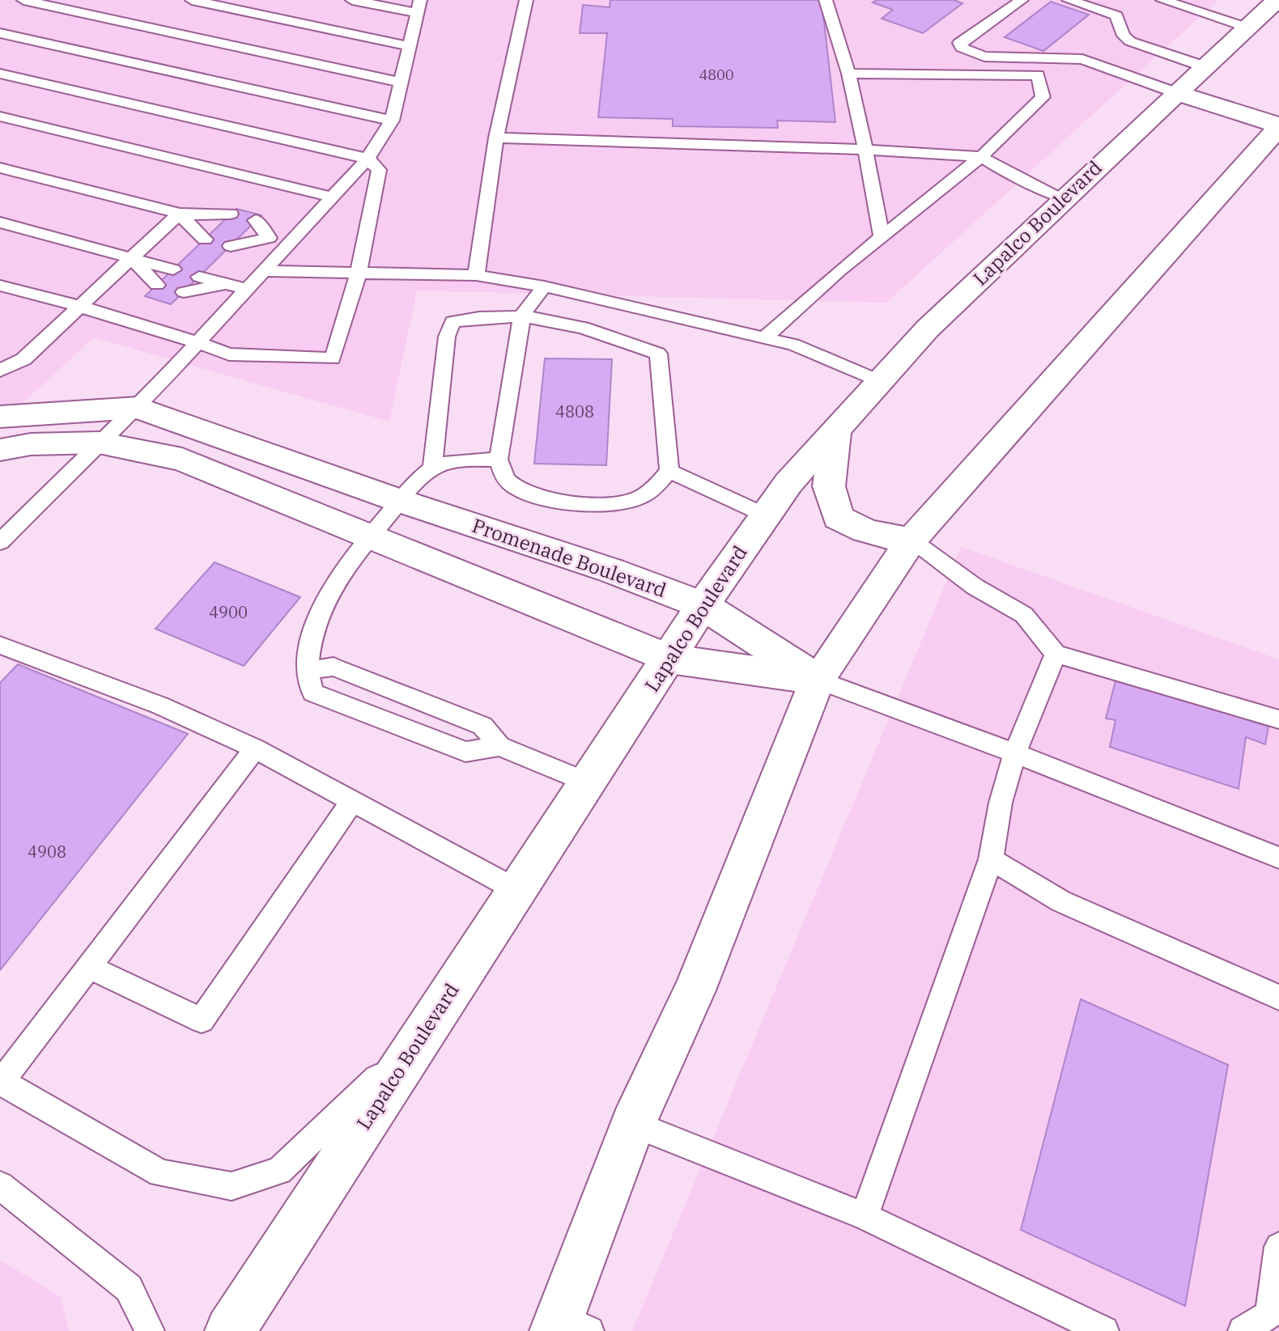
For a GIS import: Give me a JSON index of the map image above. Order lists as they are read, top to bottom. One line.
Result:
{"streets":{"main road":["Lapalco Boulevard","Promenade Boulevard"]},"crossings":[["Lapalco Boulevard","Promenade Boulevard"]],"house_numbers":["4800","4808","4900","4908"]}
